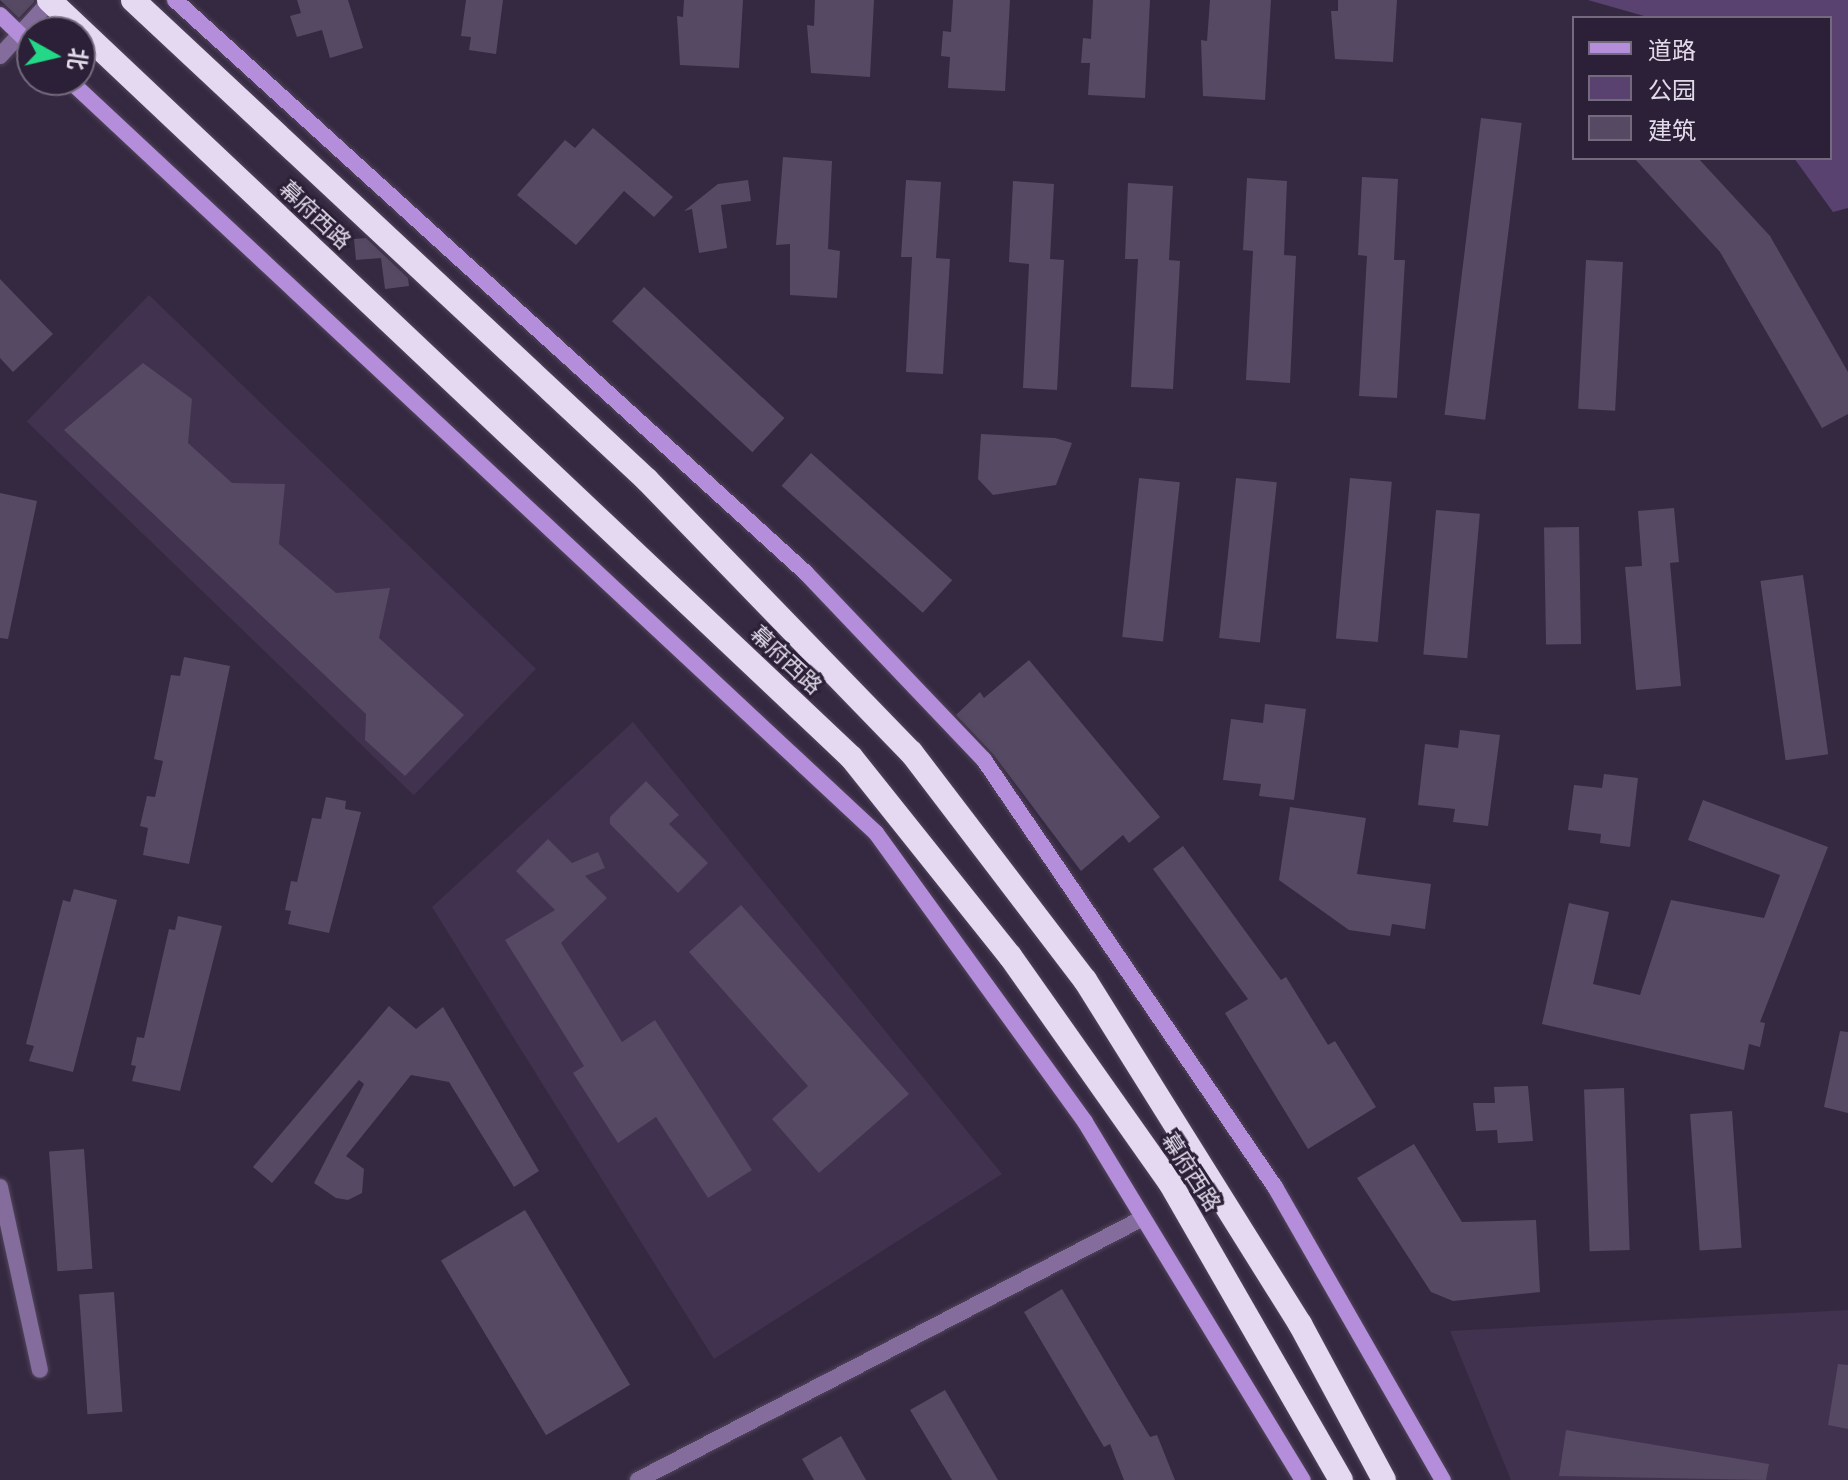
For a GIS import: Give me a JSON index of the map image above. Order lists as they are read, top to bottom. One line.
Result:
{"streets":{"highway":["幕府西路"]},"legend":["道路","公园","建筑"],"north":"right"}
